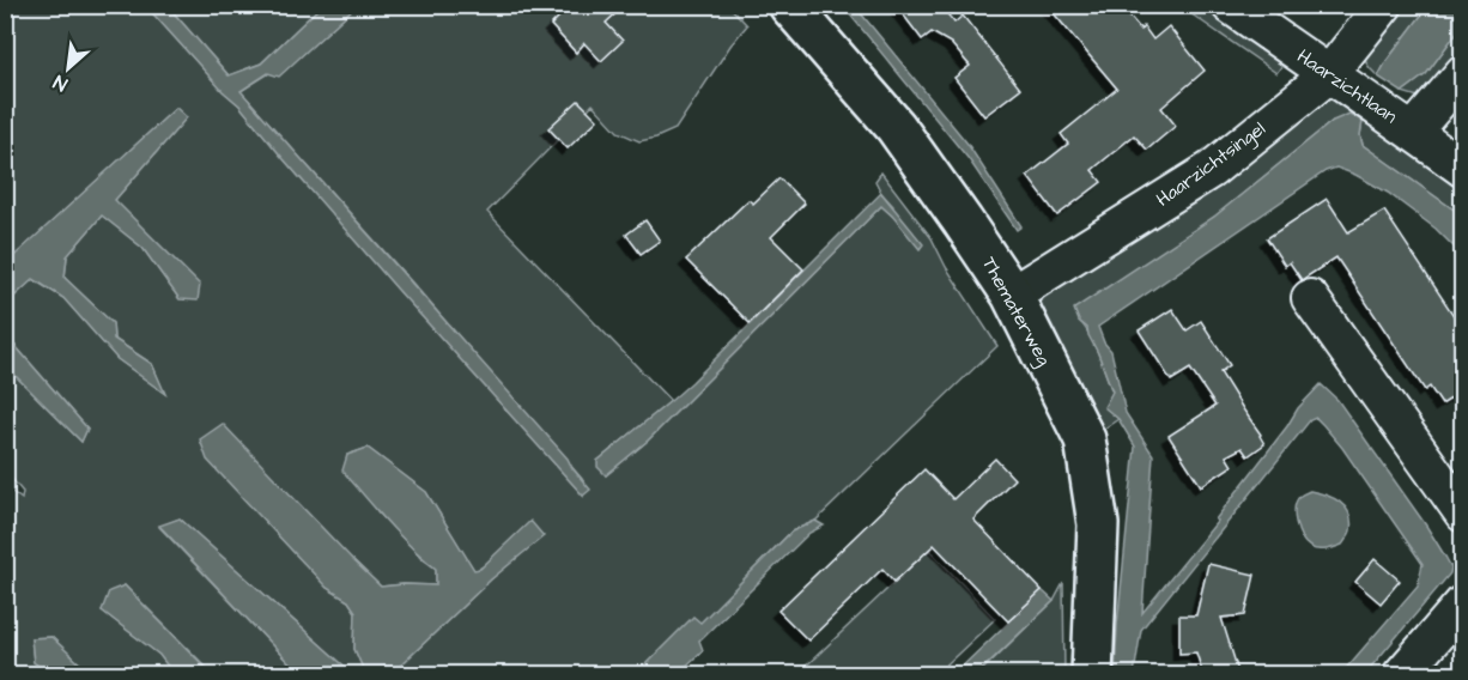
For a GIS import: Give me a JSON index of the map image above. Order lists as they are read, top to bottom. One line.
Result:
{"streets":{"street":["Haarzichtlaan","Haarzichtsingel","Thematerweg"]},"crossings":[["Haarzichtlaan","Haarzichtsingel"],["Haarzichtsingel","Thematerweg"]],"north":"bottom left"}
